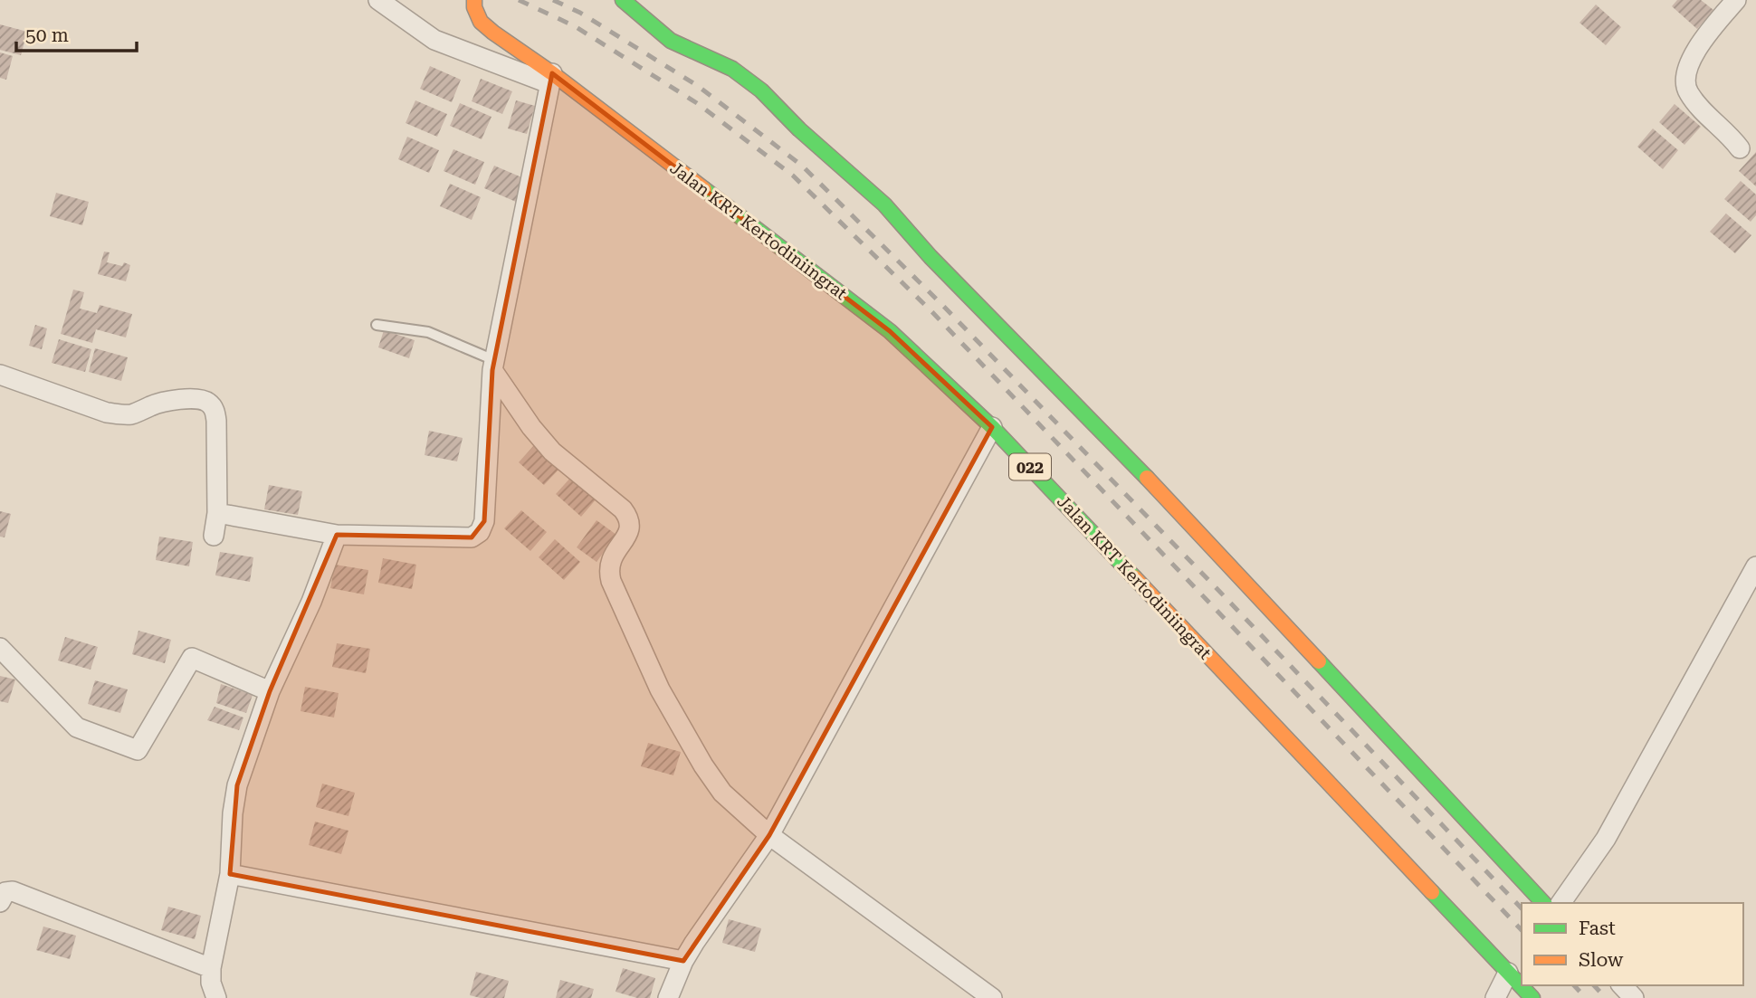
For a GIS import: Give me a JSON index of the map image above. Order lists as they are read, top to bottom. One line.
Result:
{"streets":{"main road":["Jalan KRT Kertodiniingrat","022"]},"legend":["Fast","Slow"],"scale_bar":"50 m"}
